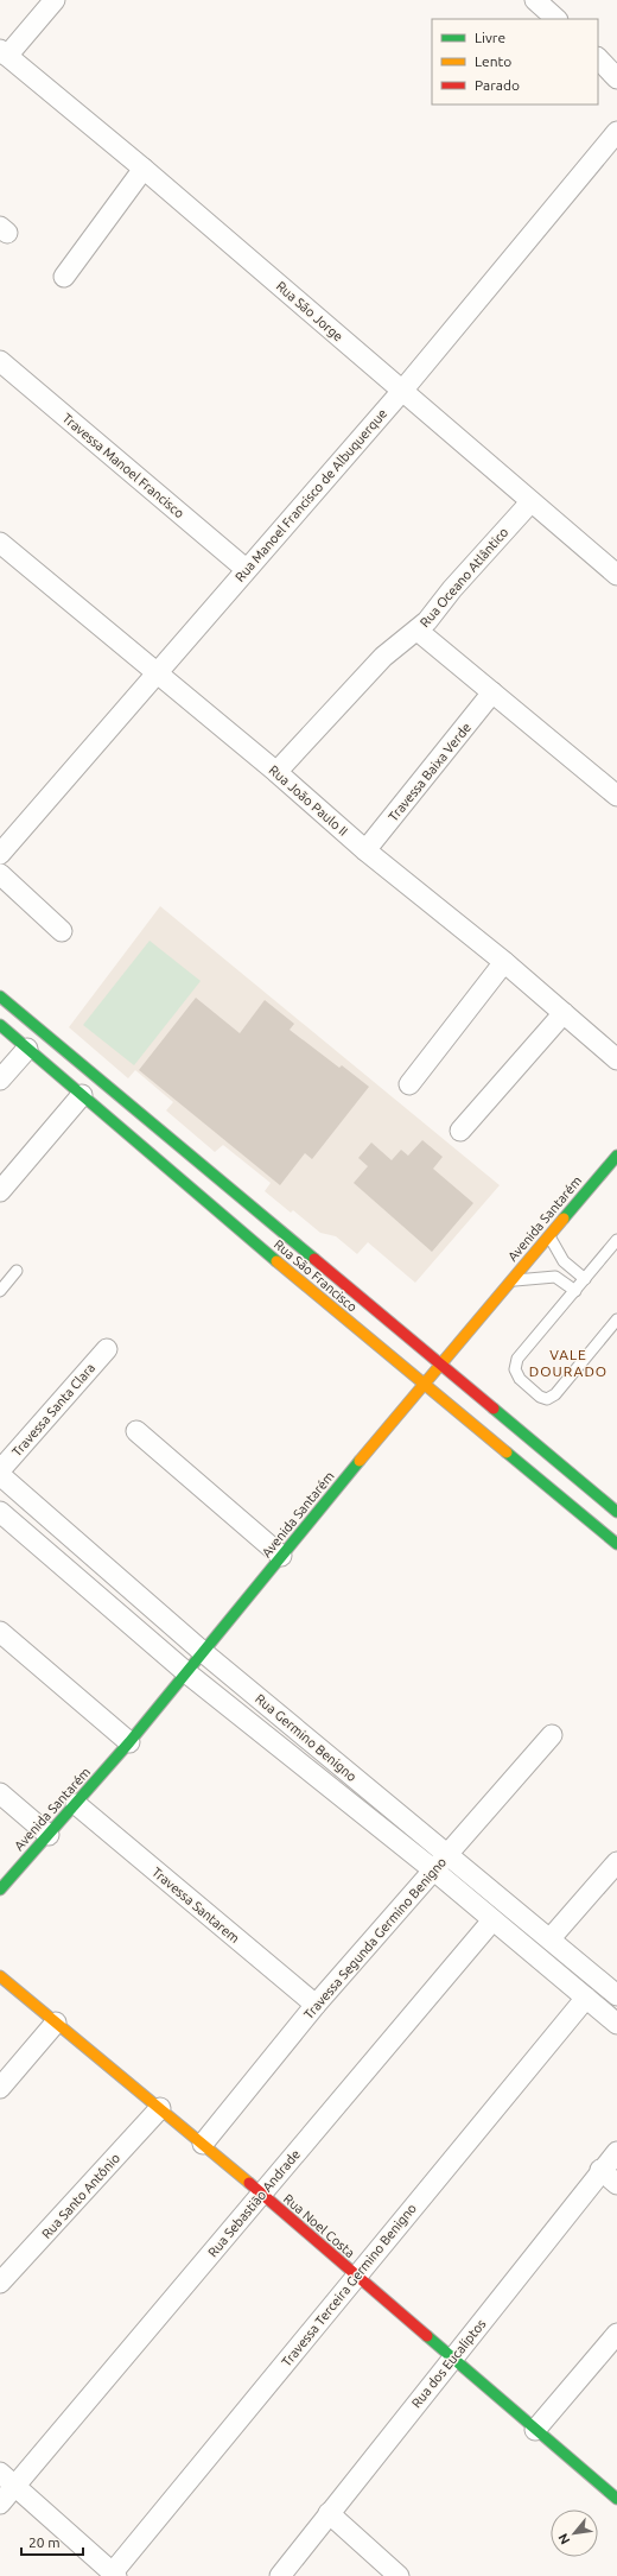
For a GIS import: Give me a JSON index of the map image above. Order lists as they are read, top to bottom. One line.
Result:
{"streets":{"street":["Rua São Jorge","Travessa Manoel Francisco","Rua Manoel Francisco de Albuquerque","Rua Oceano Atlântico","Travessa Baixa Verde","Rua João Paulo II","Avenida Santarém","Rua São Francisco","Travessa Santa Clara","Rua Germino Benigno","Travessa Santarem","Travessa Segunda Germino Benigno","Rua Santo Antônio","Rua Sebastião Andrade","Rua Noel Costa","Travessa Terceira Germino Benigno","Rua dos Eucaliptos"]},"crossings":[["Rua São Jorge","Rua Manoel Francisco de Albuquerque"],["Rua São Jorge","Rua Oceano Atlântico"],["Travessa Manoel Francisco","Rua Manoel Francisco de Albuquerque"],["Rua Manoel Francisco de Albuquerque","Rua João Paulo II"],["Rua Oceano Atlântico","Rua João Paulo II"],["Travessa Baixa Verde","Rua João Paulo II"],["Avenida Santarém","Rua São Francisco"],["Avenida Santarém","Rua Germino Benigno"],["Avenida Santarém","Travessa Santarem"],["Rua Germino Benigno","Travessa Segunda Germino Benigno"],["Rua Germino Benigno","Rua Sebastião Andrade"],["Rua Germino Benigno","Travessa Terceira Germino Benigno"],["Travessa Santarem","Travessa Segunda Germino Benigno"],["Travessa Segunda Germino Benigno","Rua Noel Costa"],["Rua Santo Antônio","Rua Noel Costa"],["Rua Sebastião Andrade","Rua Noel Costa"],["Rua Noel Costa","Travessa Terceira Germino Benigno"],["Rua Noel Costa","Rua dos Eucaliptos"]],"districts":["VALE DOURADO"],"legend":["Livre","Lento","Parado"],"scale_bar":"20 m","north":"bottom left"}
